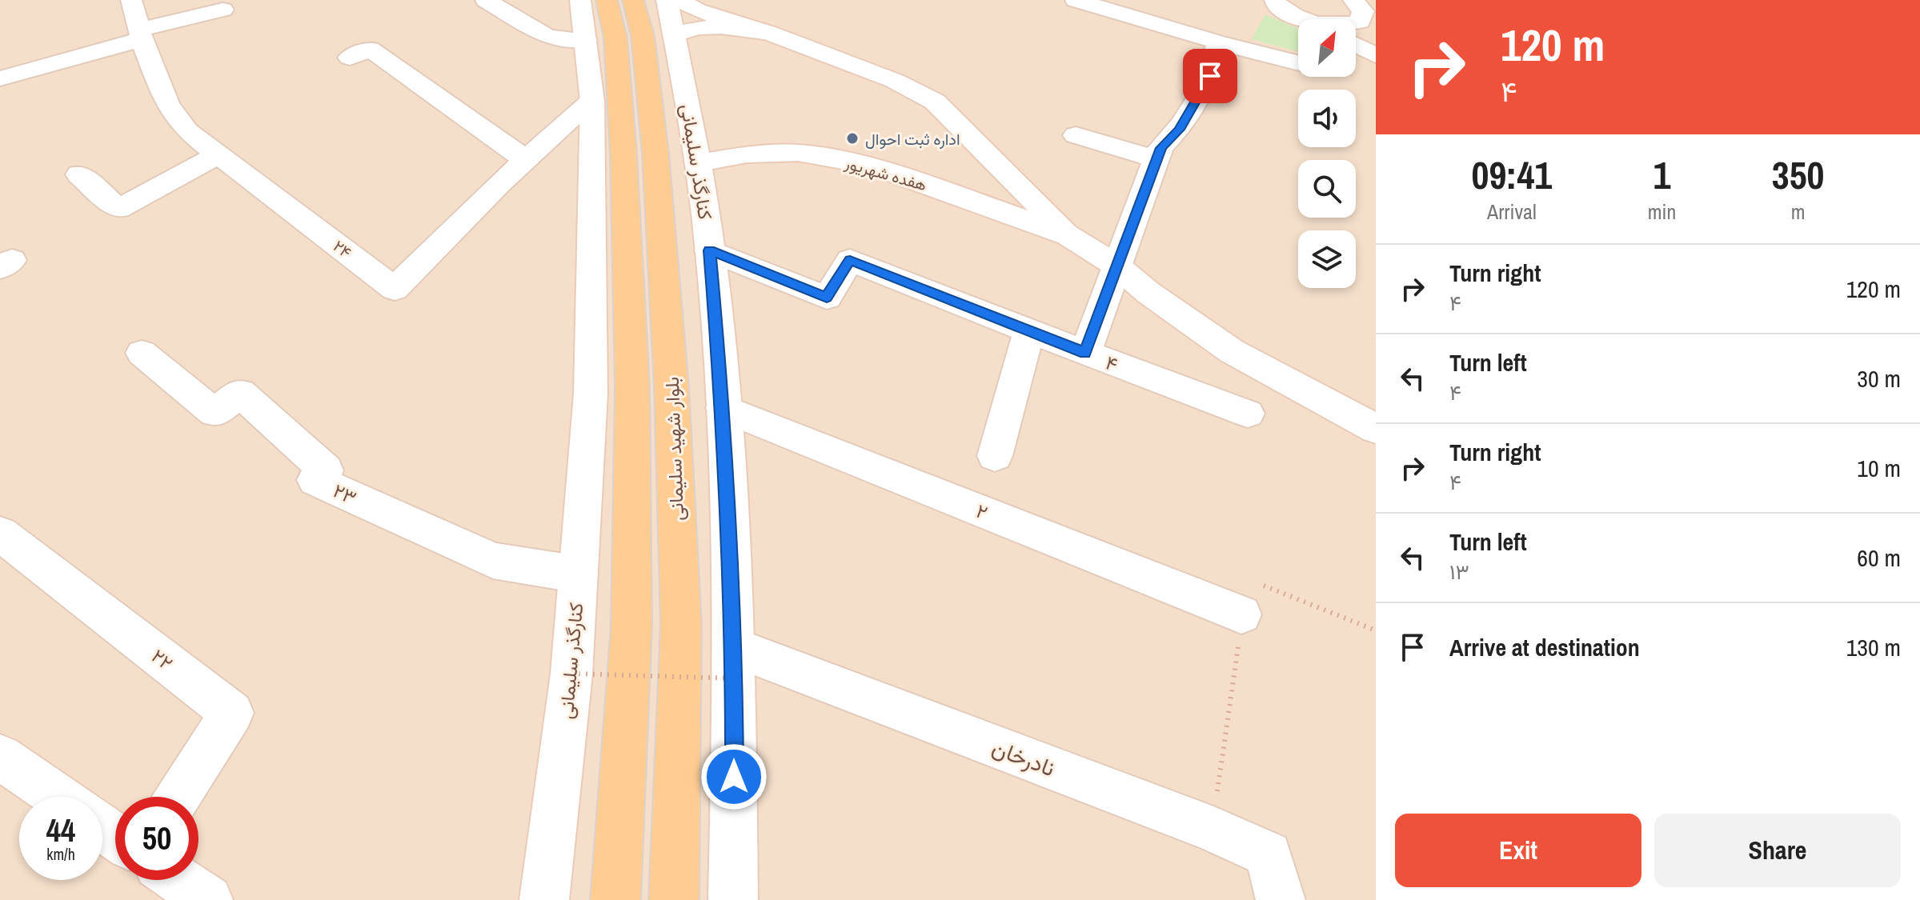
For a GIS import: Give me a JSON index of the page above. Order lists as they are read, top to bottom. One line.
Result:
{"streets":{"main road":["بلوار شهید سلیمانی"],"street":["کنارگذر سلیمانی","هفده شهریور","۲۴","۴","۲۳","۲","۲۲","نادرخان"]},"crossings":[["کنارگذر سلیمانی","هفده شهریور"],["کنارگذر سلیمانی","۲۴"],["کنارگذر سلیمانی","۴"],["کنارگذر سلیمانی","۲۳"],["کنارگذر سلیمانی","۲"],["کنارگذر سلیمانی","نادرخان"]],"places":["اداره ثبت احوال"],"north":"top right","page":{"turn":["120 m","۴"],"eta":["09:41","Arrival","1","min","350","m"],"list":[{"name":"Turn right","note":"۴","value":"120 m"},{"name":"Turn left","note":"۴","value":"30 m"},{"name":"Turn right","note":"۴","value":"10 m"},{"name":"Turn left","note":"۱۳","value":"60 m"},{"name":"Arrive at destination","value":"130 m"}],"speed":"44 km/h","limit":"50","buttons":["Exit","Share"]}}
